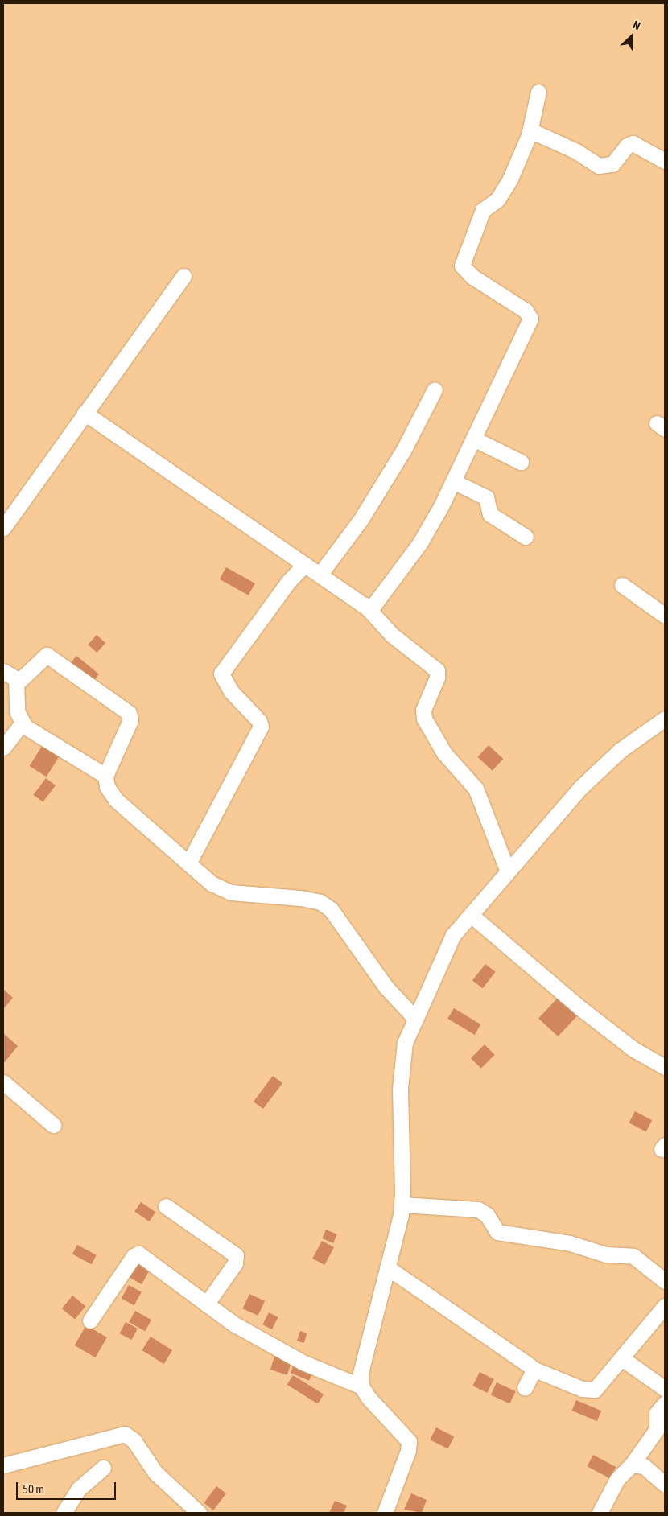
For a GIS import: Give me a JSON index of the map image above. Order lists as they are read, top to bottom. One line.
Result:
{"scale_bar":"50 m","north":"top right"}
